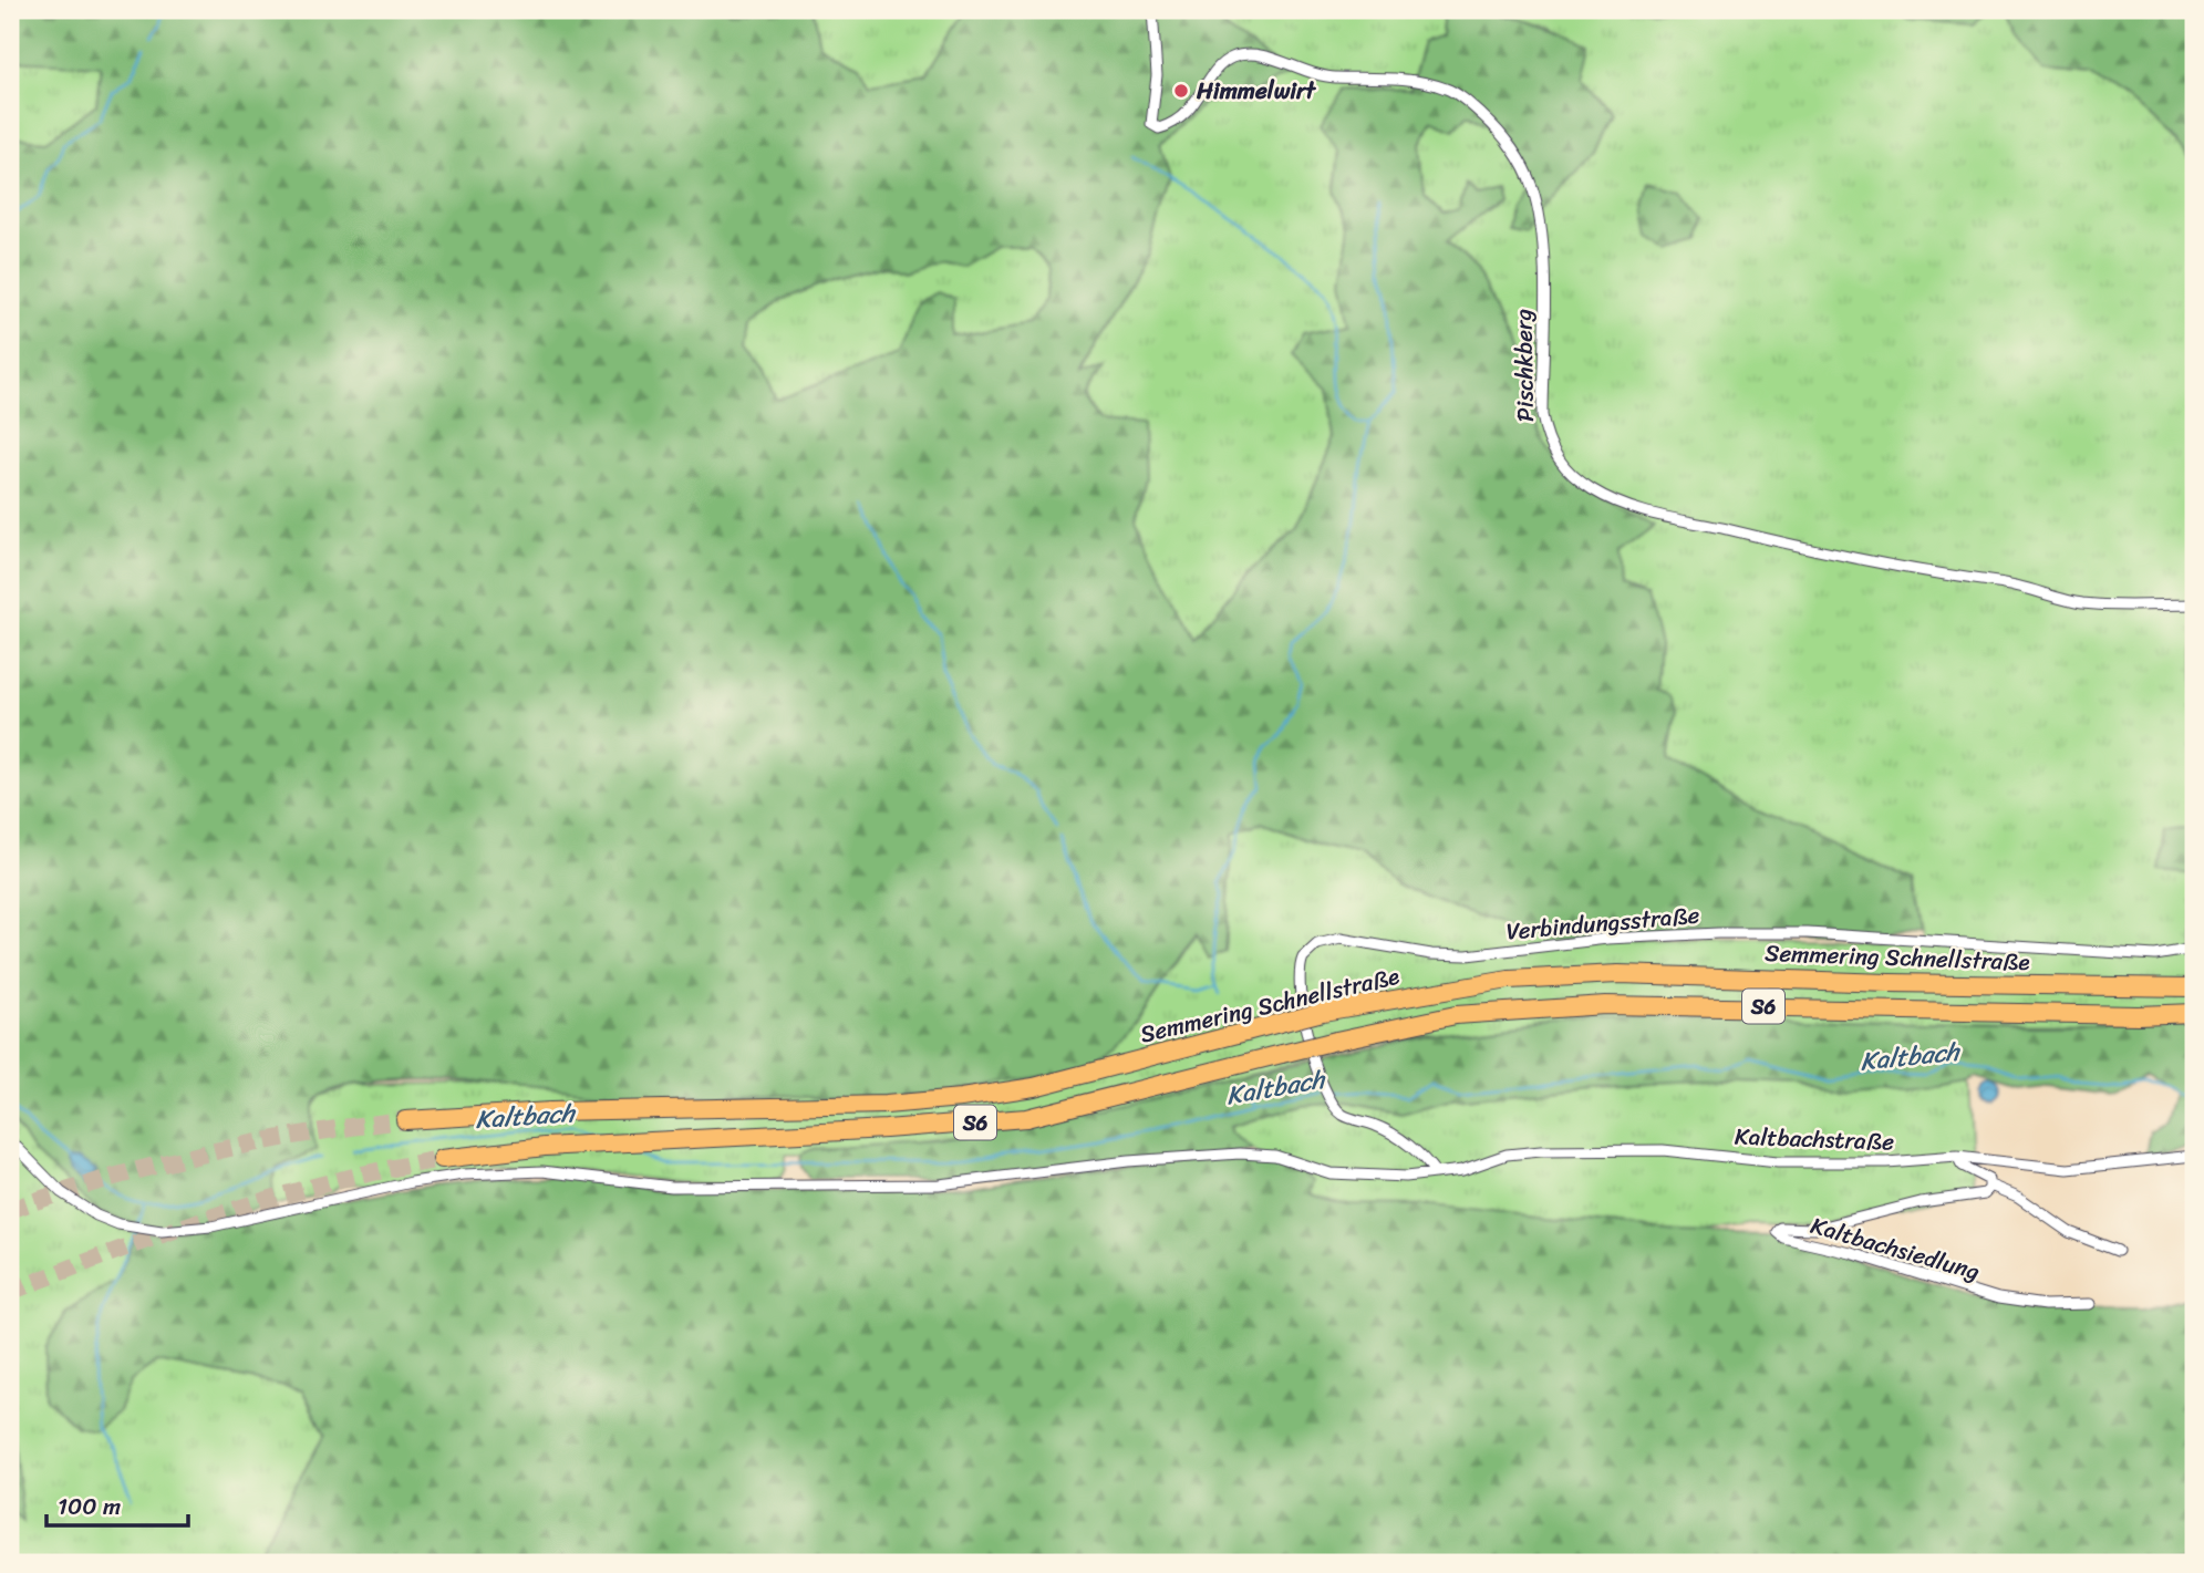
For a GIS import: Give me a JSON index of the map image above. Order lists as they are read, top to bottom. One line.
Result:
{"streets":{"highway":["Semmering Schnellstraße","S6"],"street":["Pischkberg","Verbindungsstraße","Kaltbachstraße","Kaltbachsiedlung"]},"crossings":[["Verbindungsstraße","Kaltbachstraße"]],"water":["Kaltbach"],"places":["Himmelwirt"],"scale_bar":"100 m"}
